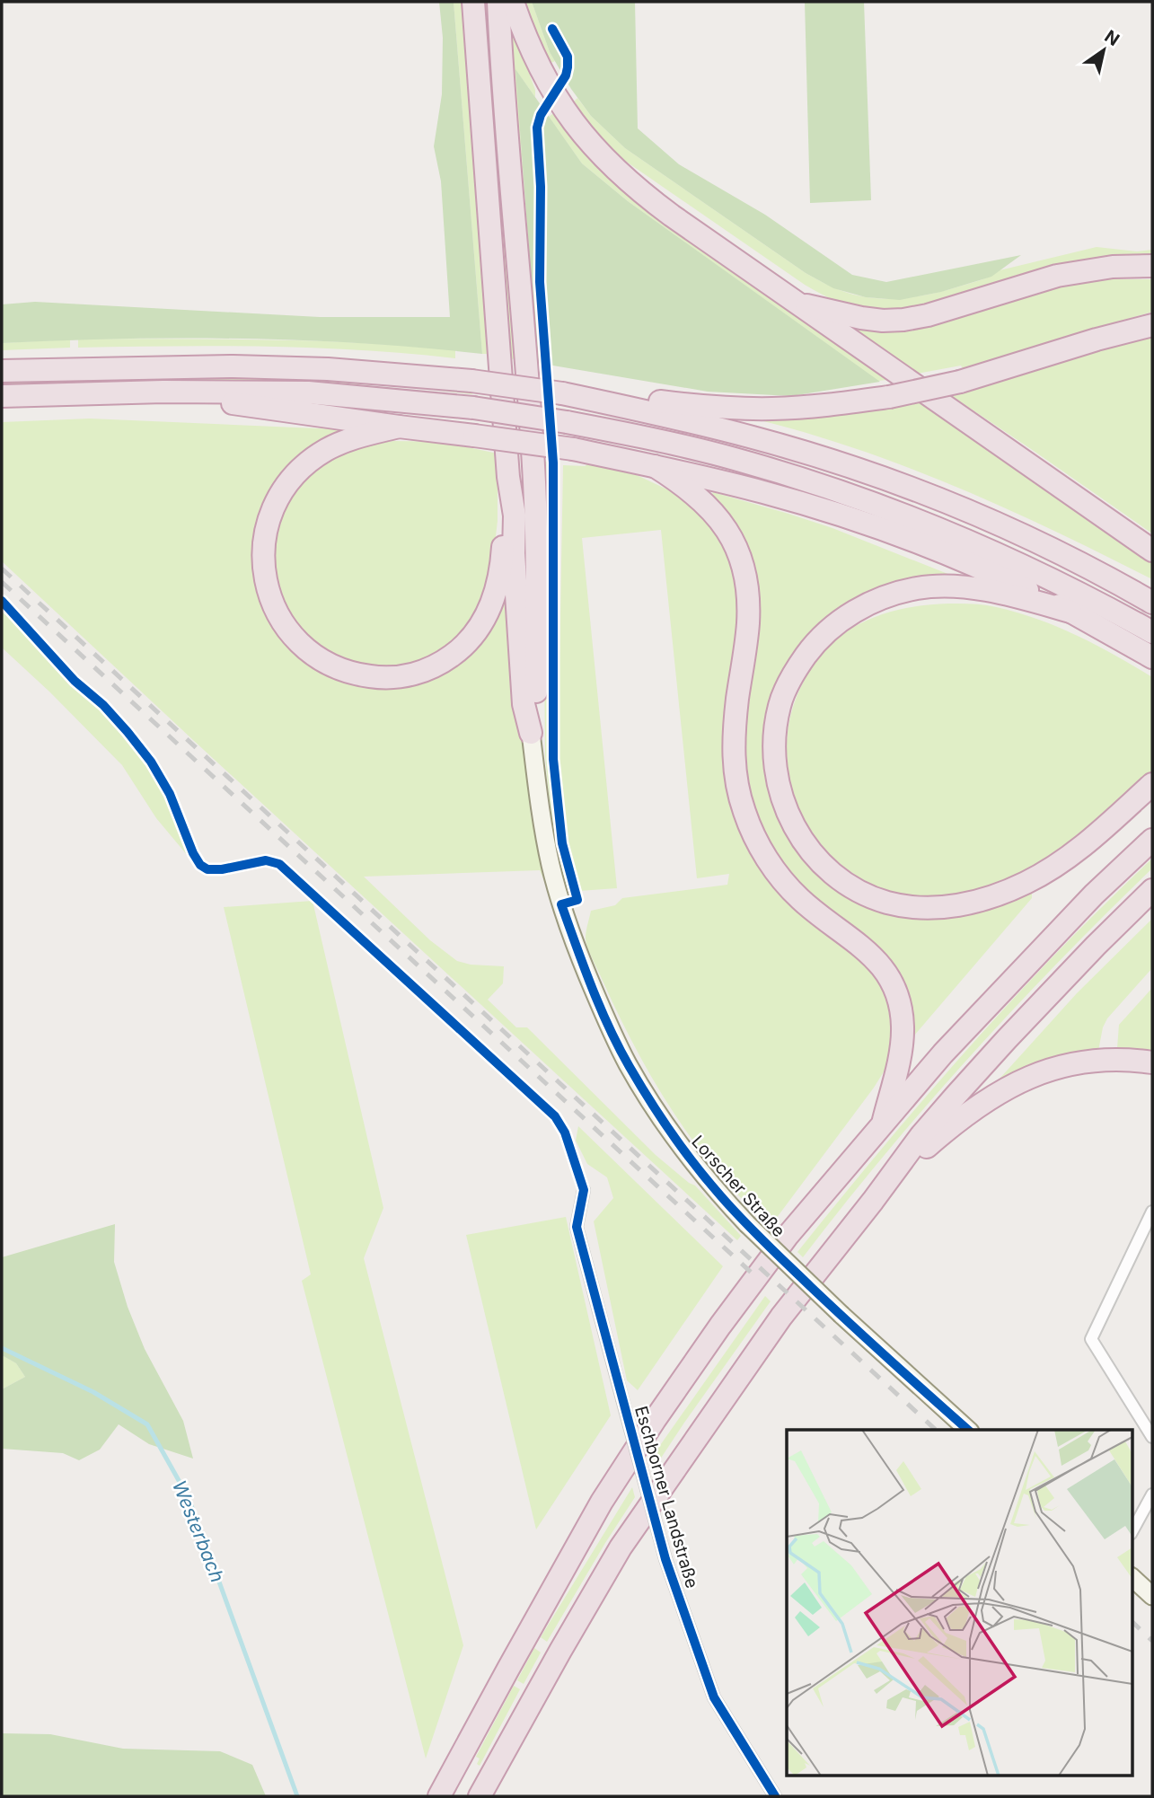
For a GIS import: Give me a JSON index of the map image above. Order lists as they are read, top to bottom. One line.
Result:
{"streets":{"main road":["Lorscher Straße"],"street":["Eschborner Landstraße"]},"water":["Westerbach"],"north":"top right"}
